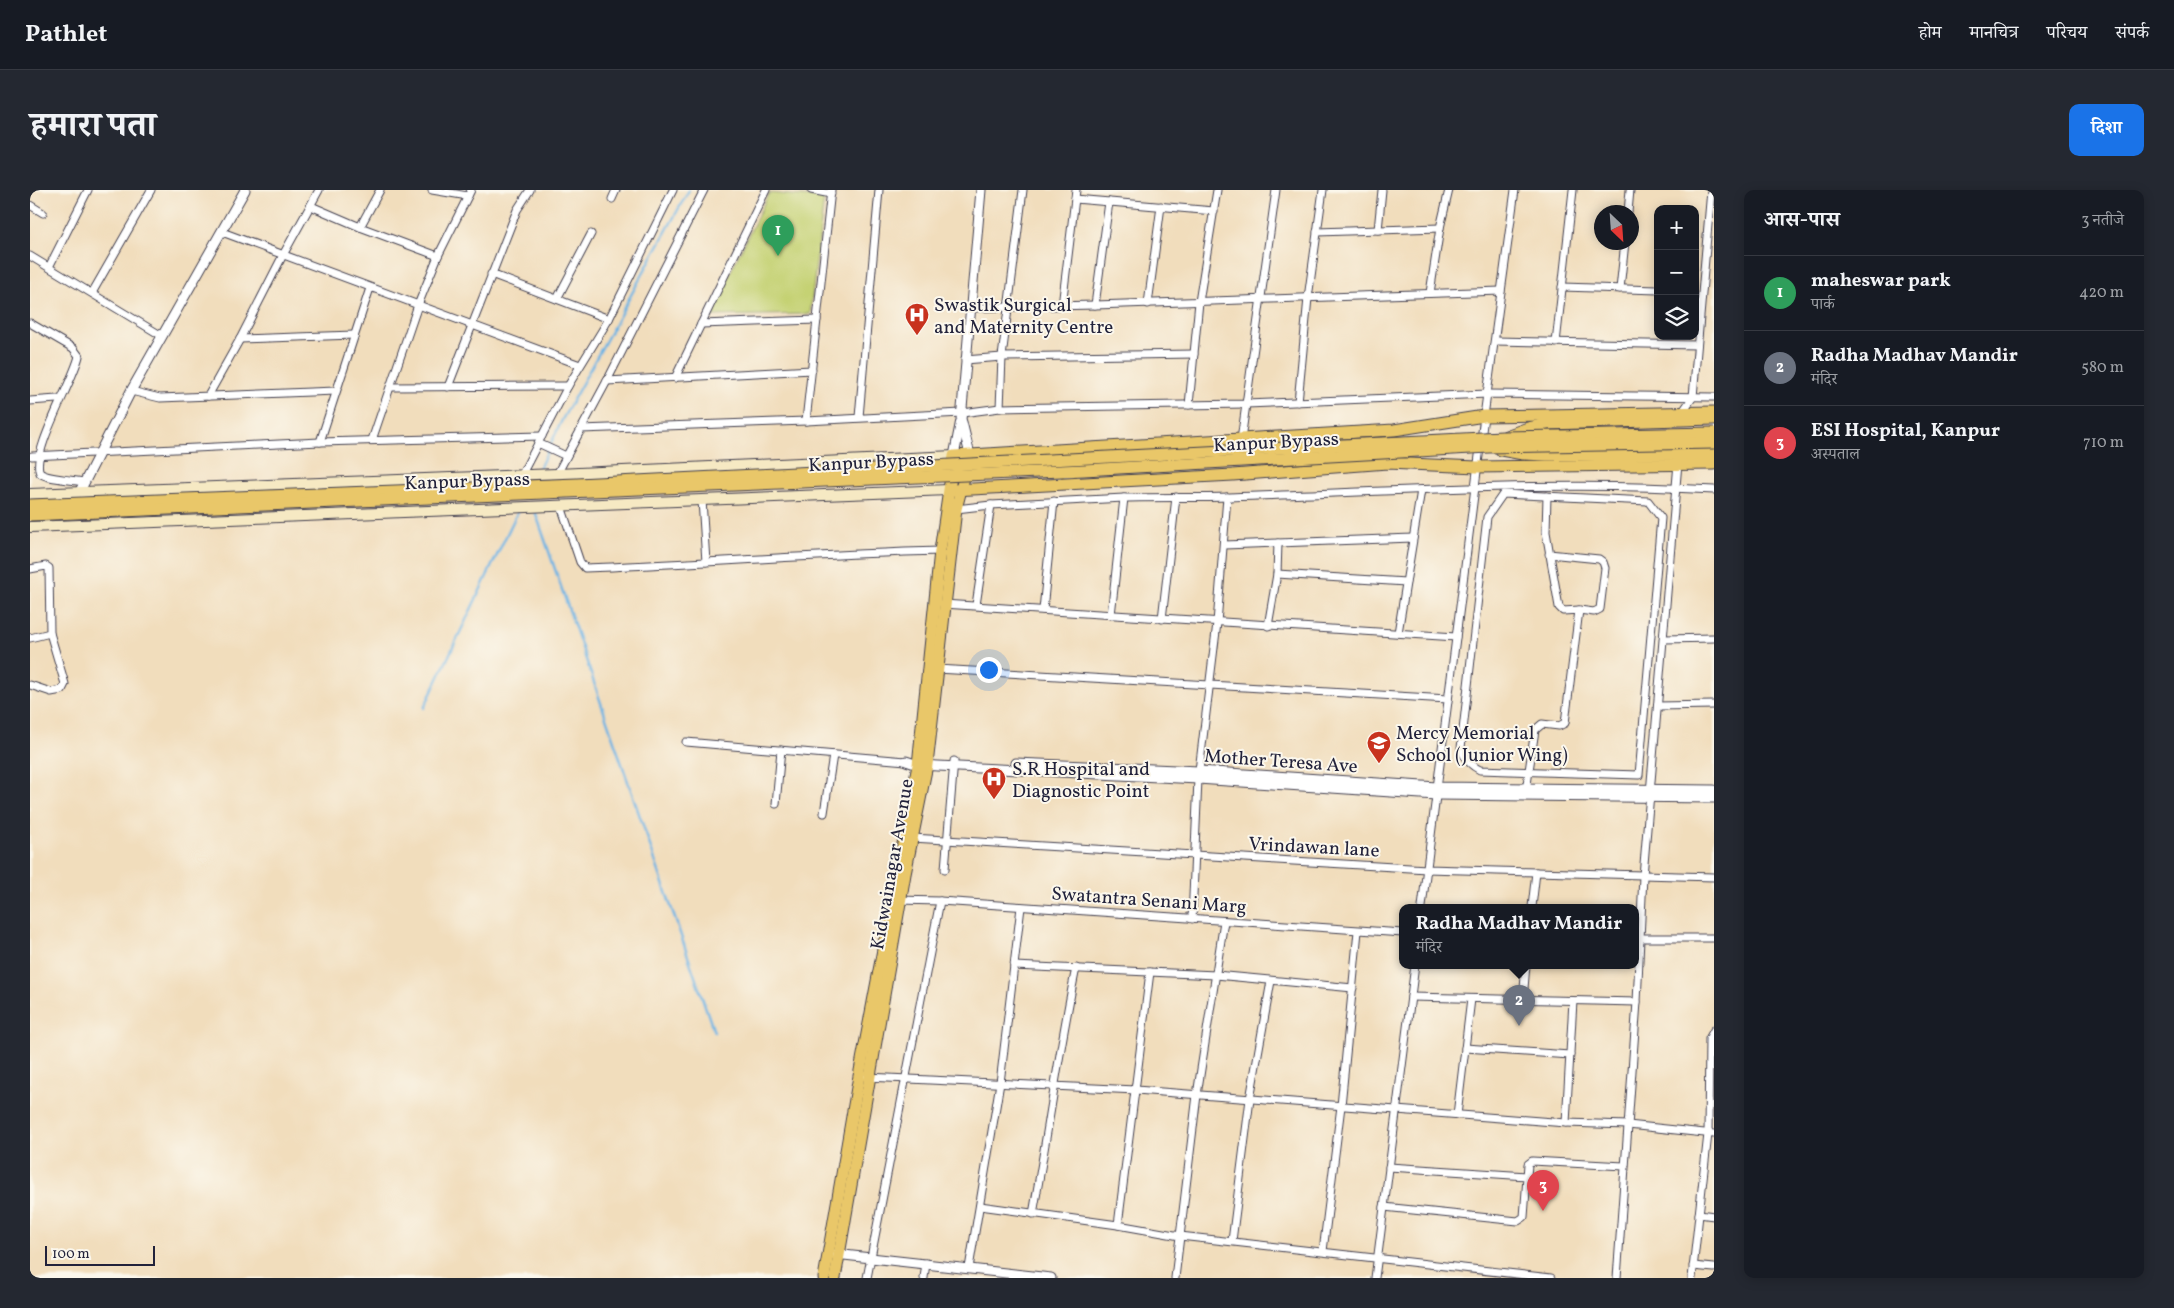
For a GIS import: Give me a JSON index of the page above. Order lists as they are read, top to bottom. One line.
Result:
{"streets":{"main road":["Kanpur Bypass","Kidwainagar Avenue"],"street":["Vrindawan lane","Swatantra Senani Marg"]},"crossings":[["Vrindawan lane","Kidwainagar Avenue"],["Kidwainagar Avenue","Swatantra Senani Marg"]],"places":{"hospital":["Swastik Surgical and Maternity Centre","S.R Hospital and Diagnostic Point"],"school or university":["Mercy Memorial School (Junior Wing)"]},"scale_bar":"100 m","north":"bottom right","page":{"header":"Pathlet","nav":["होम","मानचित्र","परिचय","संपर्क"],"title":"हमारा पता","buttons":"दिशा","heading":["आस-पास","3 नतीजे"],"map_buttons":["+","−"],"pins":["1","2","3"],"list":[{"mark":"1","name":"maheswar park","note":"पार्क","value":"420 m"},{"mark":"2","name":"Radha Madhav Mandir","note":"मंदिर","value":"580 m"},{"mark":"3","name":"ESI Hospital, Kanpur","note":"अस्पताल","value":"710 m"}],"popup":["Radha Madhav Mandir","मंदिर"],"scale":"100 m"}}
